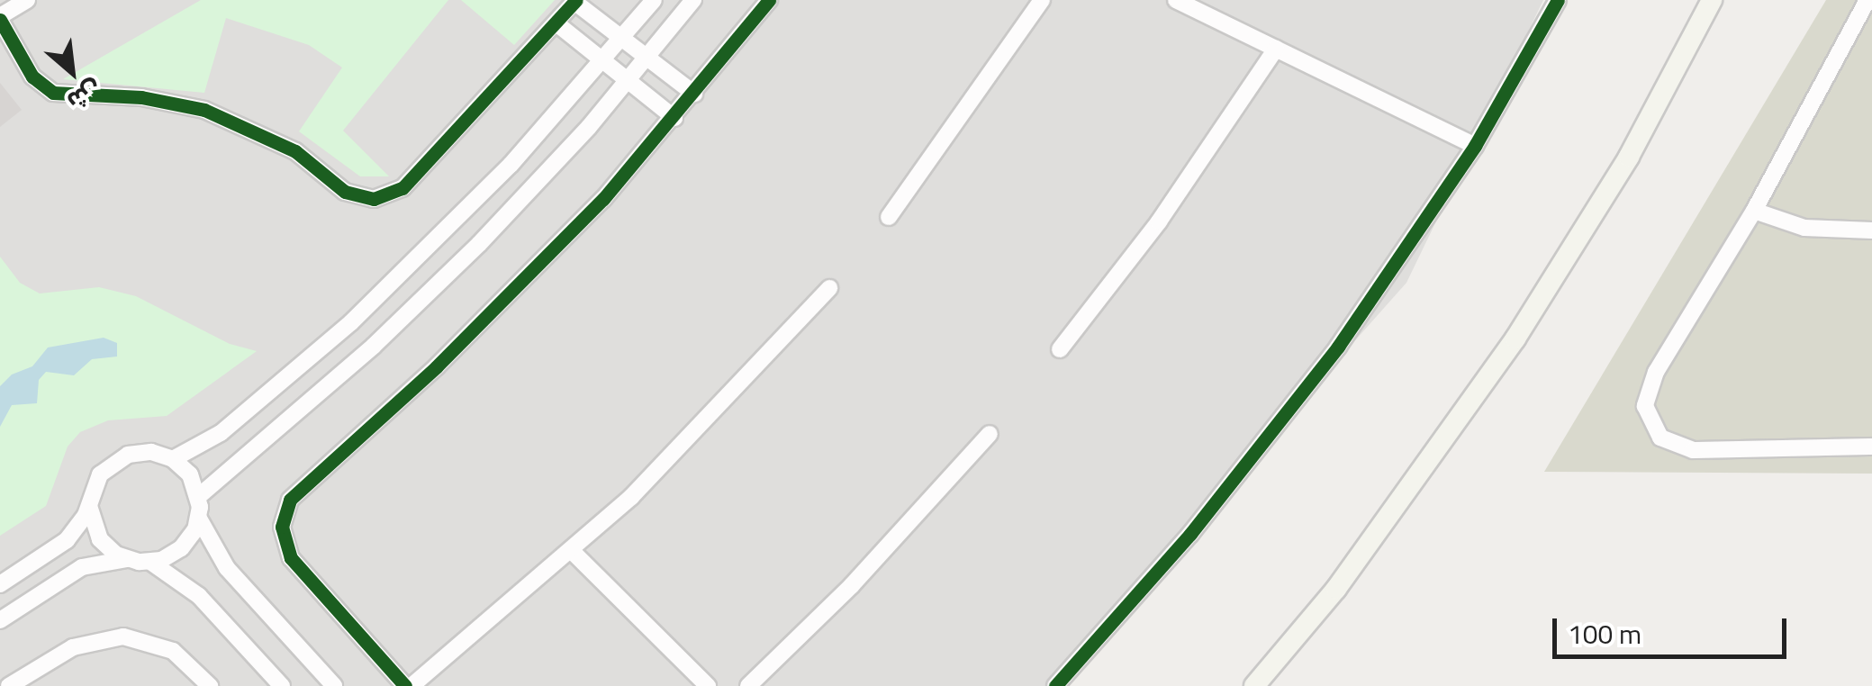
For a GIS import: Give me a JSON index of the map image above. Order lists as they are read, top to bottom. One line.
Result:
{"scale_bar":"100 m","north":"bottom right"}
